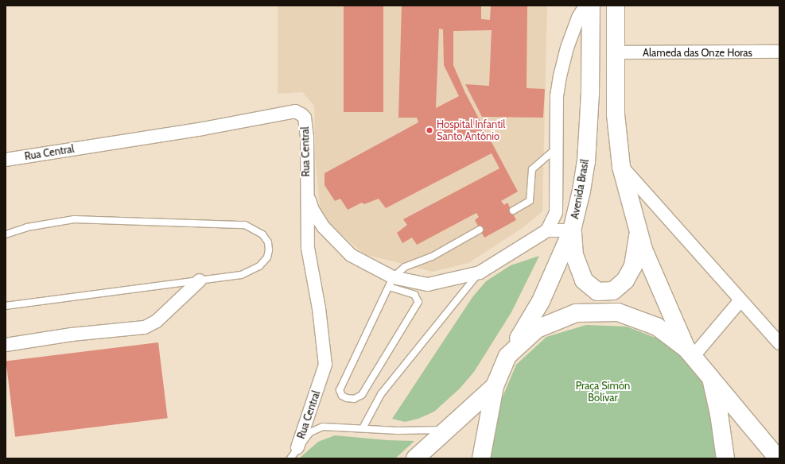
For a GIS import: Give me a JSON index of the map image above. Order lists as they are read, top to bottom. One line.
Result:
{"streets":{"highway":["Avenida Brasil"],"street":["Alameda das Onze Horas","Rua Central"]},"parks":["Praça Simón Bolívar"],"places":["Hospital Infantil Santo Antônio"]}
